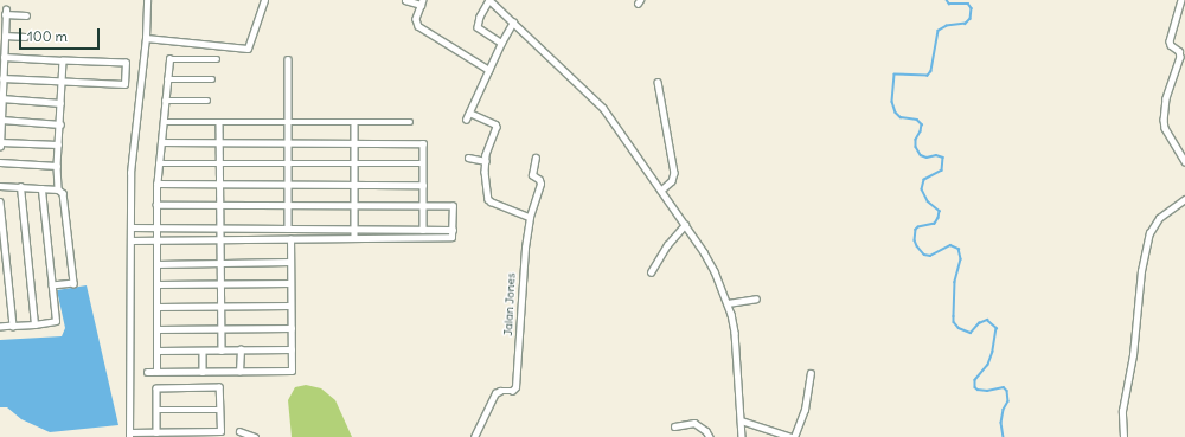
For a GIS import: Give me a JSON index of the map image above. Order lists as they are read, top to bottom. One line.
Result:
{"streets":{"street":["Jalan Jones"]},"scale_bar":"100 m"}
